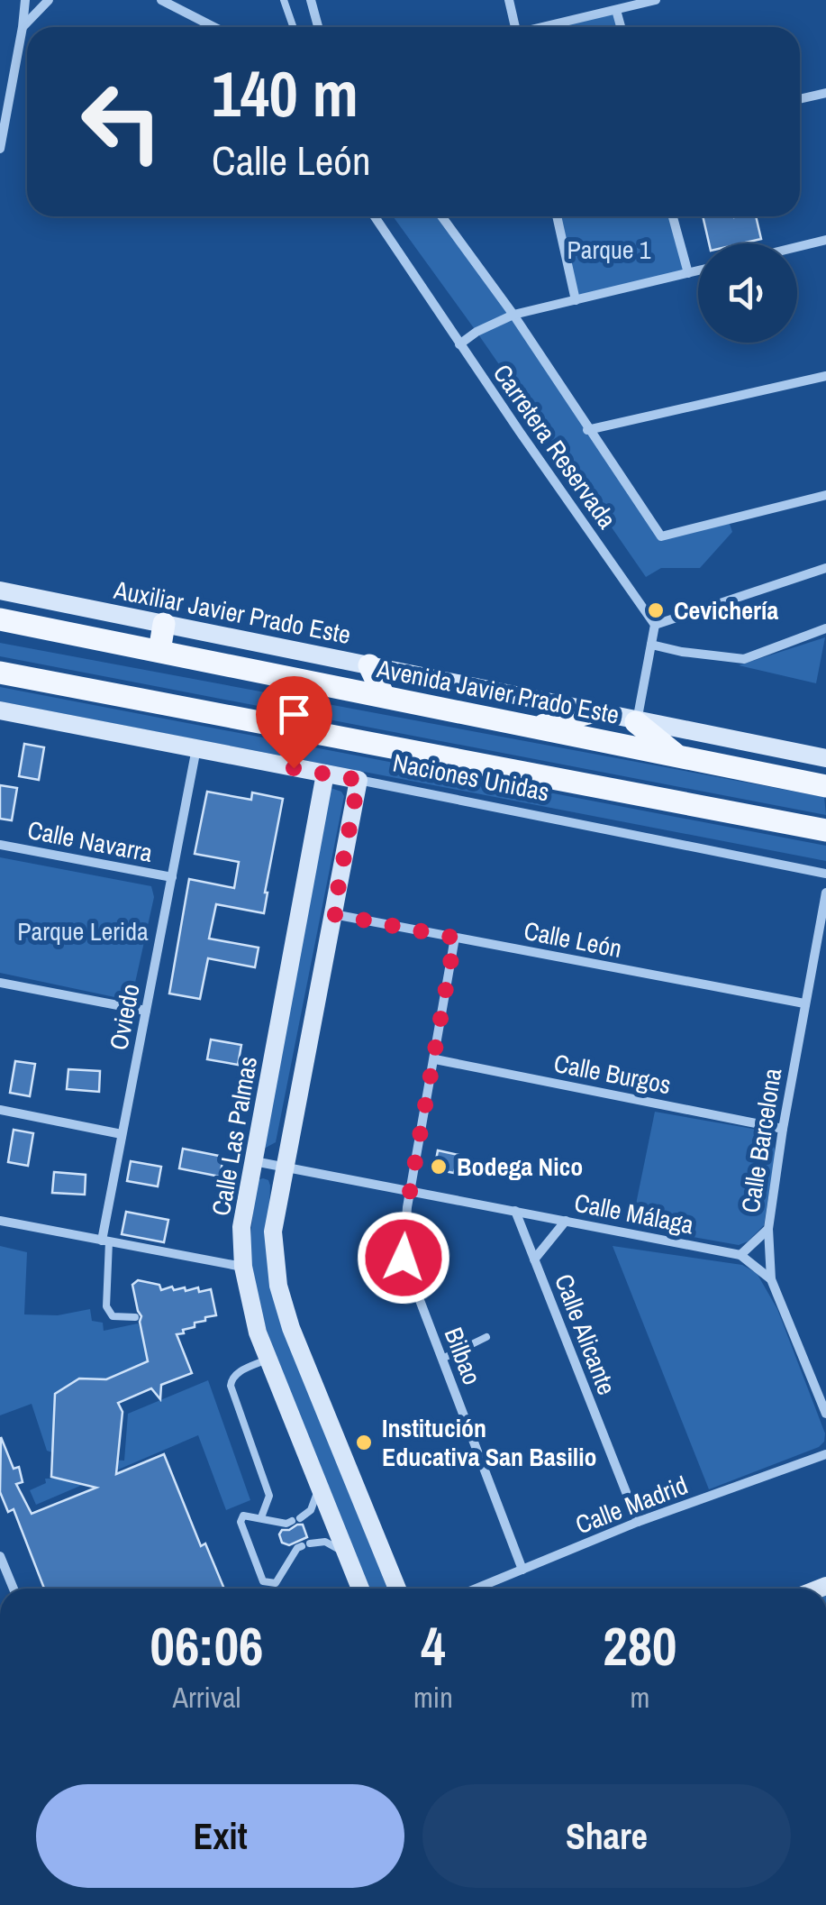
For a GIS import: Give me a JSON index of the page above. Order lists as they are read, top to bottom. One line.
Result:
{"streets":{"main road":["Avenida Javier Prado Este"],"street":["Carretera Reservada","Auxiliar Javier Prado Este","Naciones Unidas","Calle Navarra","Calle León","Oviedo","Calle Burgos","Calle Las Palmas","Calle Barcelona","Calle Málaga","Calle Alicante","Bilbao","Calle Madrid"]},"crossings":[["Naciones Unidas","Oviedo"],["Naciones Unidas","Calle Las Palmas"],["Calle Navarra","Oviedo"],["Calle León","Calle Barcelona"],["Calle León","Bilbao"],["Calle Burgos","Calle Barcelona"],["Calle Burgos","Bilbao"],["Calle Las Palmas","Calle Málaga"],["Calle Barcelona","Calle Málaga"],["Calle Málaga","Calle Alicante"],["Calle Málaga","Bilbao"],["Calle Alicante","Calle Madrid"],["Bilbao","Calle Madrid"]],"parks":["Parque 1","Parque Lerida"],"places":["Cevichería","Bodega Nico","Institución Educativa San Basilio"],"page":{"turn":["140 m","Calle León"],"eta":["06:06","Arrival","4","min","280","m"],"buttons":["Exit","Share"]}}
